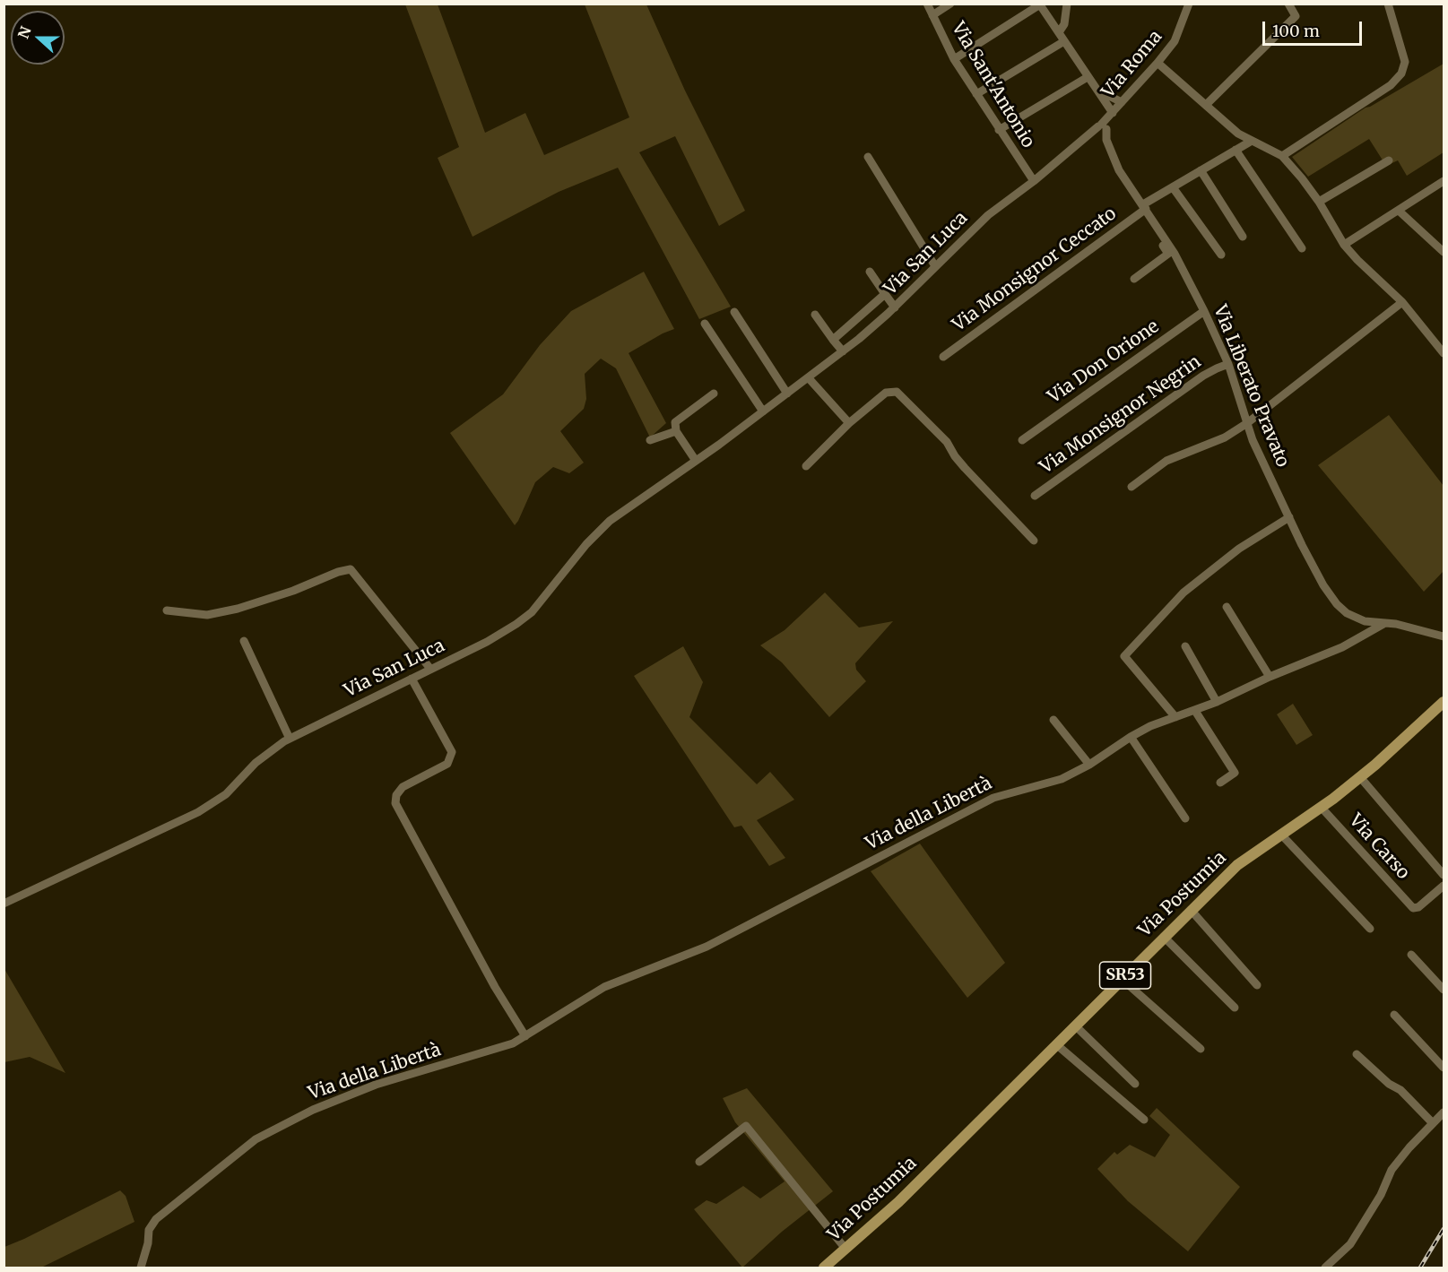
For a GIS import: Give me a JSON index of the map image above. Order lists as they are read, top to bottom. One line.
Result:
{"streets":{"main road":["Via Postumia","SR53"],"street":["Via Roma","Via Sant'Antonio","Via San Luca","Via Monsignor Ceccato","Via Don Orione","Via Liberato Pravato","Via Monsignor Negrin","Via della Libertà","Via Carso"]},"crossings":[["Via Roma","Via San Luca"],["Via Roma","Via Liberato Pravato"],["Via Sant'Antonio","Via San Luca"],["Via San Luca","Via Liberato Pravato"],["Via Monsignor Ceccato","Via Liberato Pravato"],["Via Don Orione","Via Liberato Pravato"],["Via Liberato Pravato","Via Monsignor Negrin"],["Via Liberato Pravato","Via della Libertà"],["Via Carso","Via Postumia"]],"scale_bar":"100 m","north":"left"}
